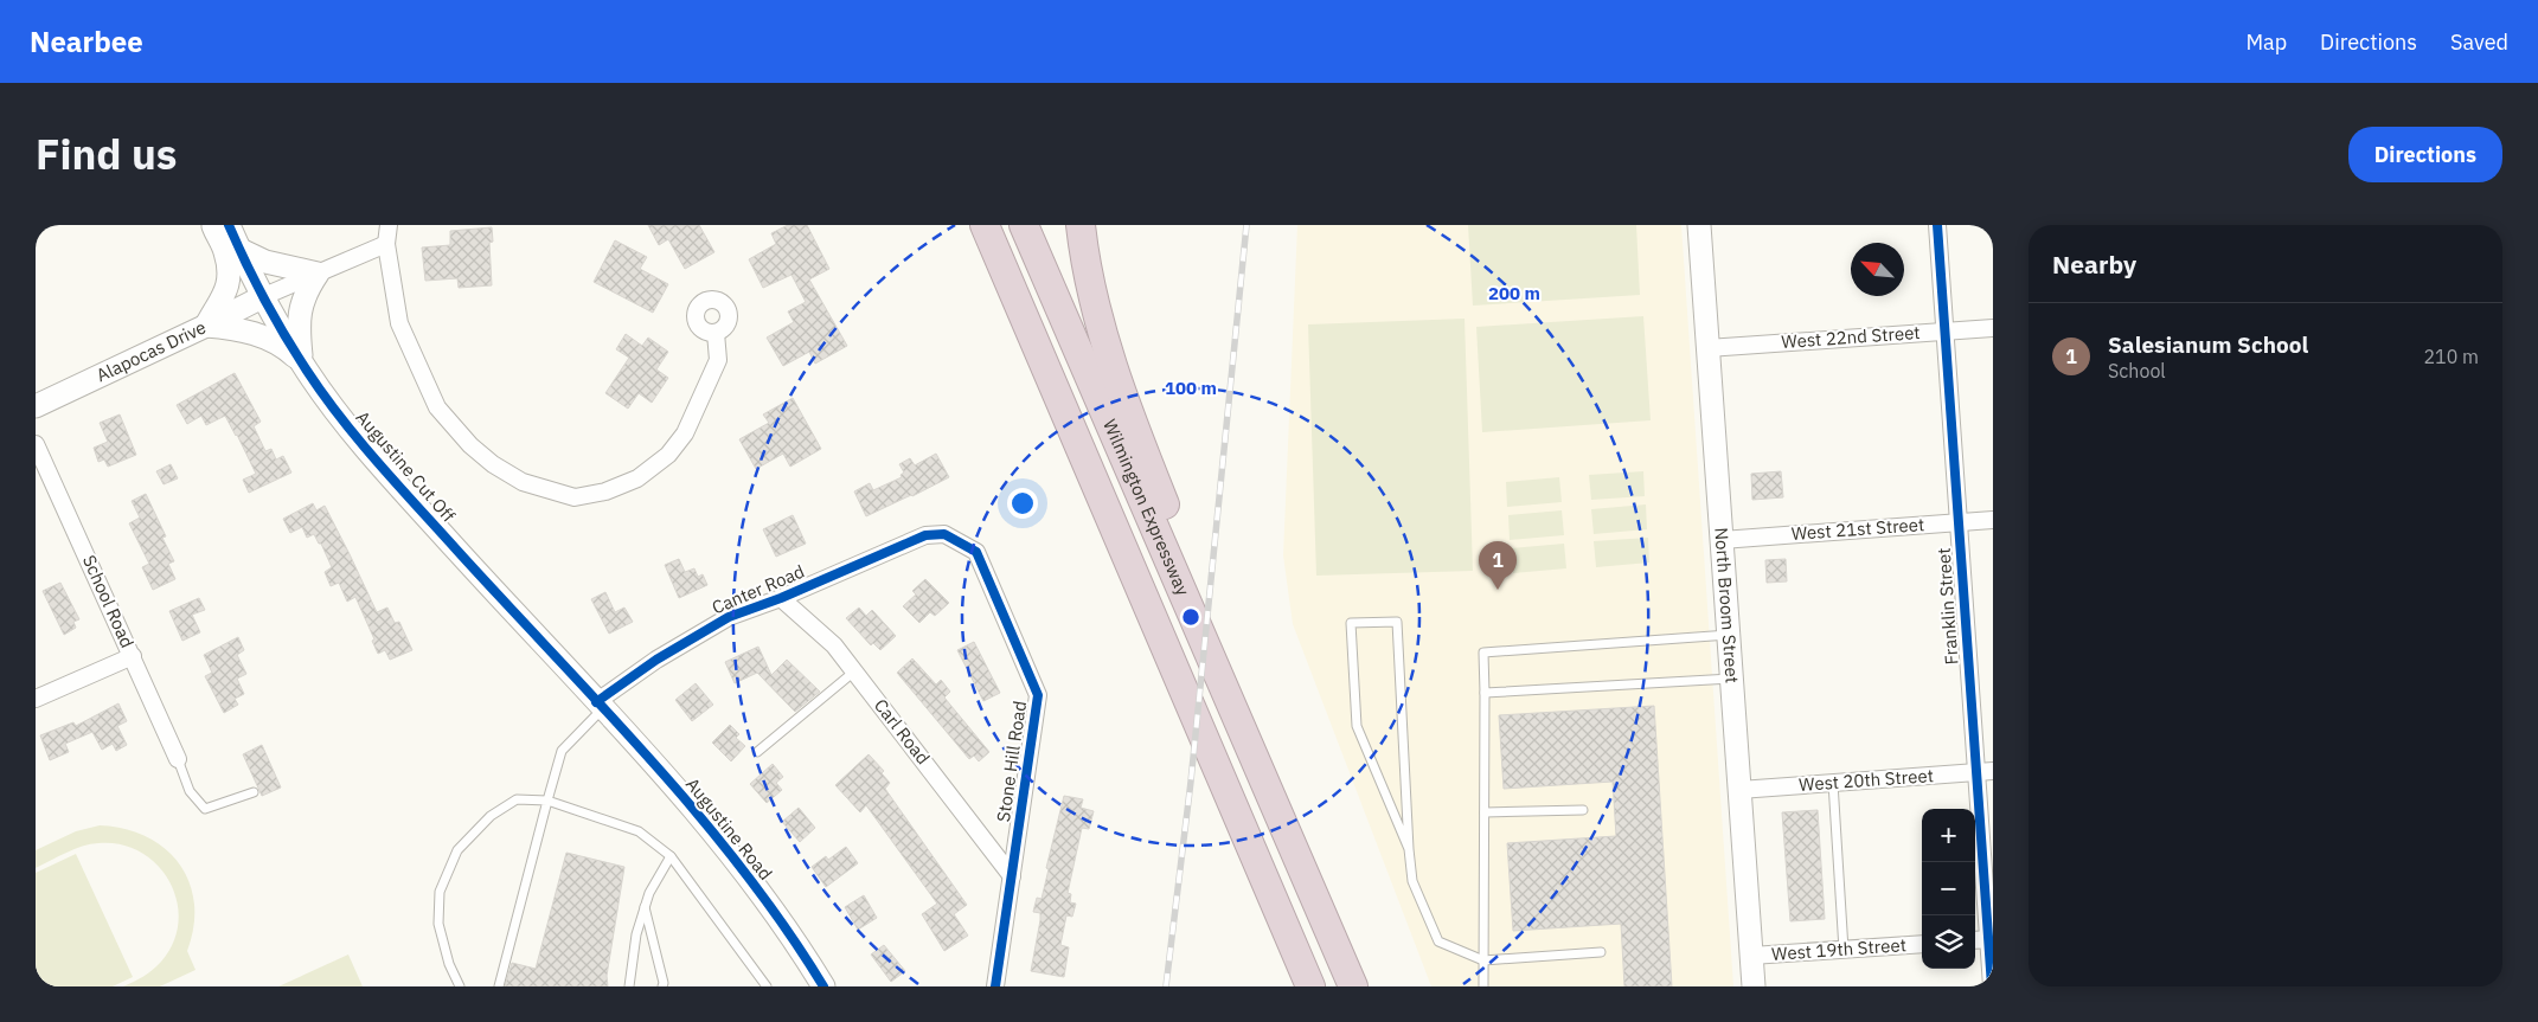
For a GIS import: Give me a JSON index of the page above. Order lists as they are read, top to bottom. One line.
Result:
{"streets":{"highway":["Wilmington Expressway"],"street":["West 22nd Street","Alapocas Drive","Augustine Cut Off","West 21st Street","Canter Road","School Road","North Broom Street","Franklin Street","Carl Road","Stone Hill Road","West 20th Street","Augustine Road","West 19th Street"]},"crossings":[["West 22nd Street","North Broom Street"],["West 22nd Street","Franklin Street"],["Alapocas Drive","Augustine Cut Off"],["Augustine Cut Off","Canter Road"],["Augustine Cut Off","Augustine Road"],["West 21st Street","North Broom Street"],["West 21st Street","Franklin Street"],["Canter Road","Carl Road"],["Canter Road","Stone Hill Road"],["Canter Road","Augustine Road"],["North Broom Street","West 20th Street"],["North Broom Street","West 19th Street"],["Franklin Street","West 20th Street"],["Carl Road","Stone Hill Road"]],"north":"top left","page":{"header":"Nearbee","nav":["Map","Directions","Saved"],"title":"Find us","buttons":"Directions","heading":"Nearby","list":[{"mark":"1","name":"Salesianum School","note":"School","value":"210 m"}],"pins":"1","map_buttons":["+","−"]},"rings":["200 m","100 m"]}
